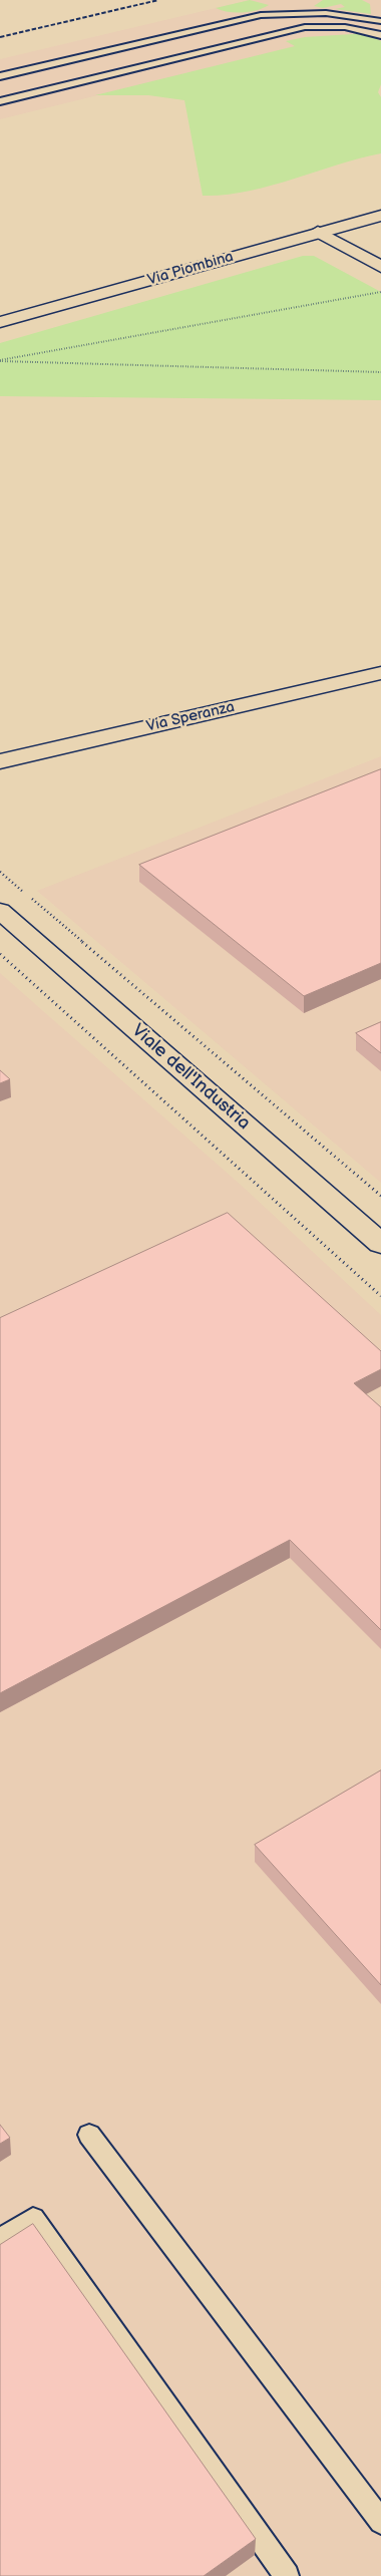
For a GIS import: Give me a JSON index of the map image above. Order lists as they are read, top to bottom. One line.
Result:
{"streets":{"street":["Via Piombina","Via Speranza","Viale dell'Industria"]}}
